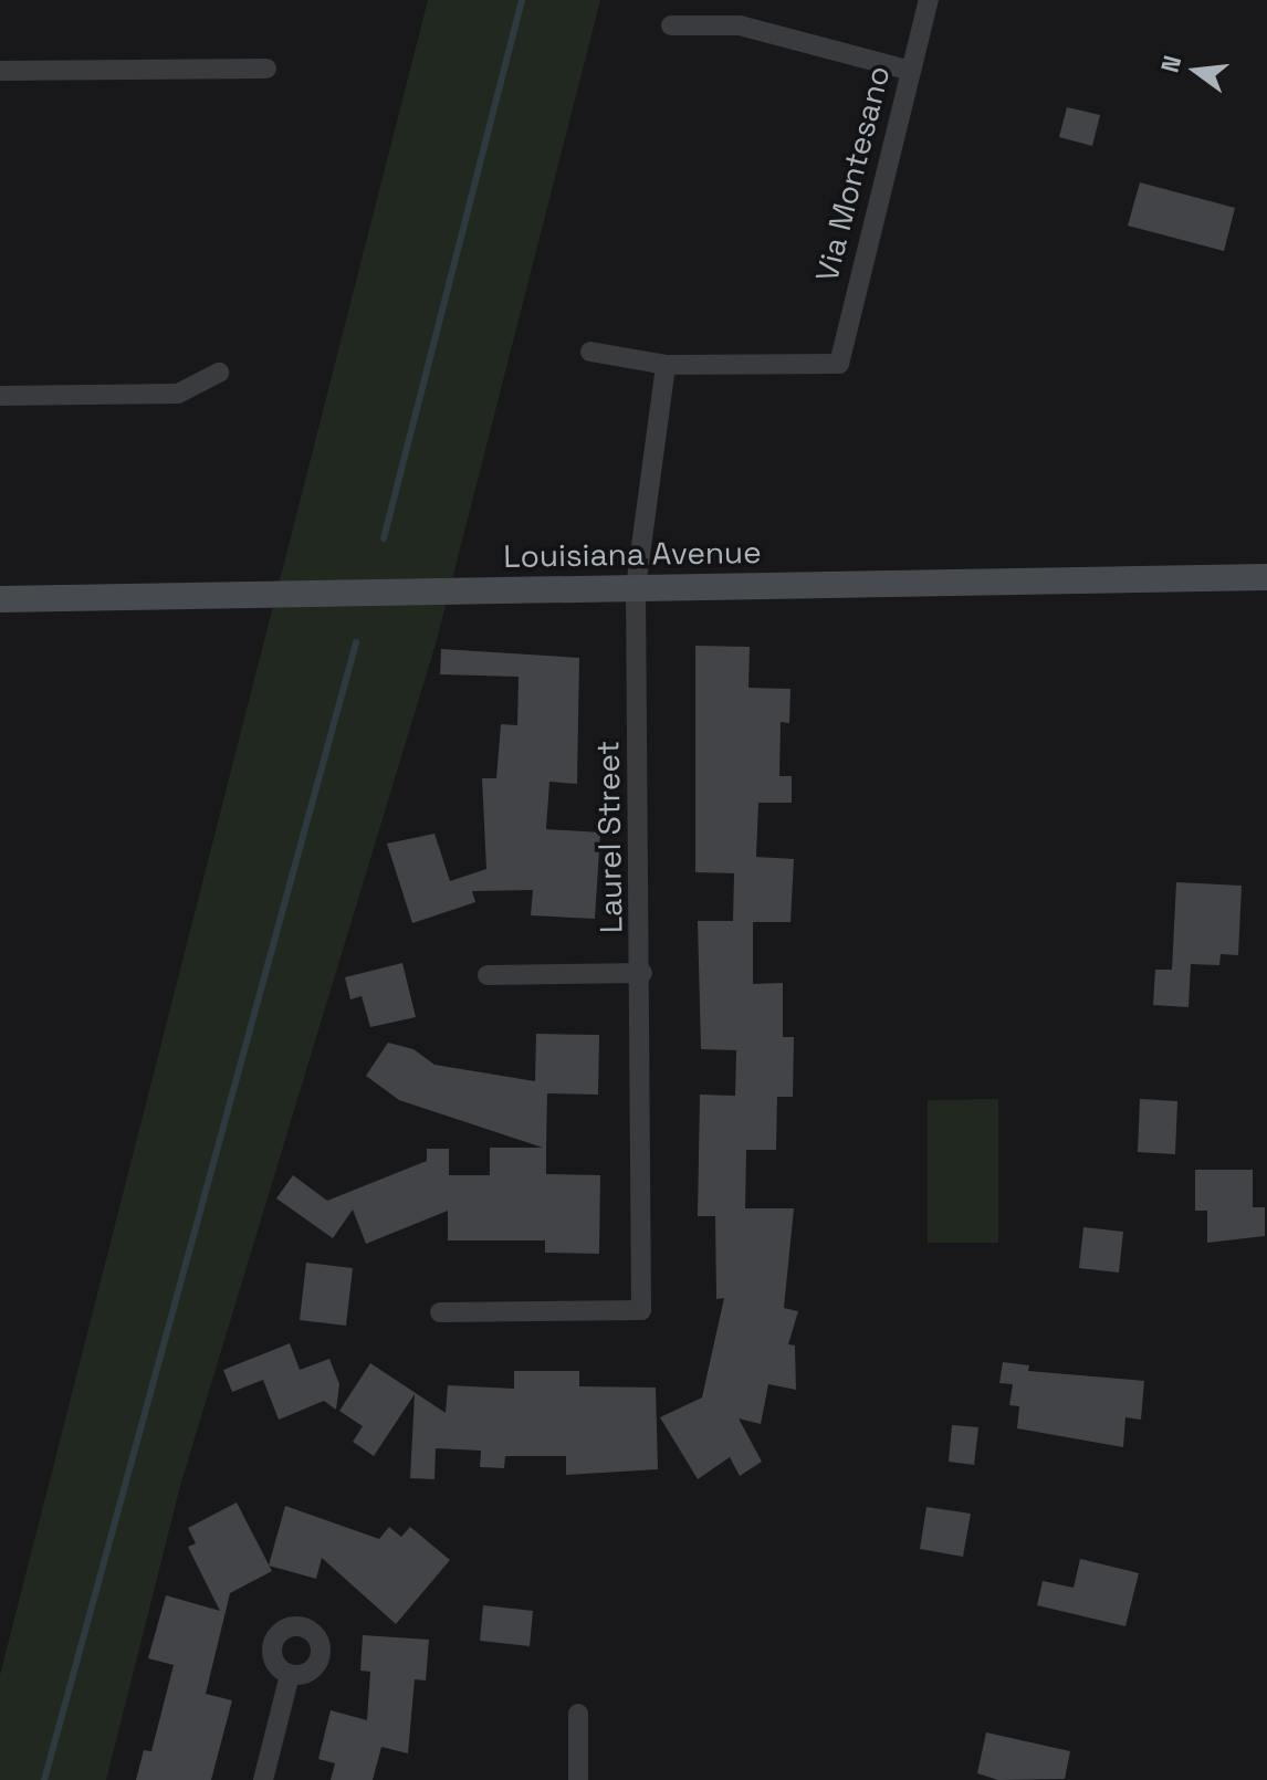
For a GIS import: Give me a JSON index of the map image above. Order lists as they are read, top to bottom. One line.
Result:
{"streets":{"street":["Via Montesano","Louisiana Avenue","Laurel Street"]},"crossings":[["Via Montesano","Laurel Street"],["Louisiana Avenue","Laurel Street"]],"north":"left"}
